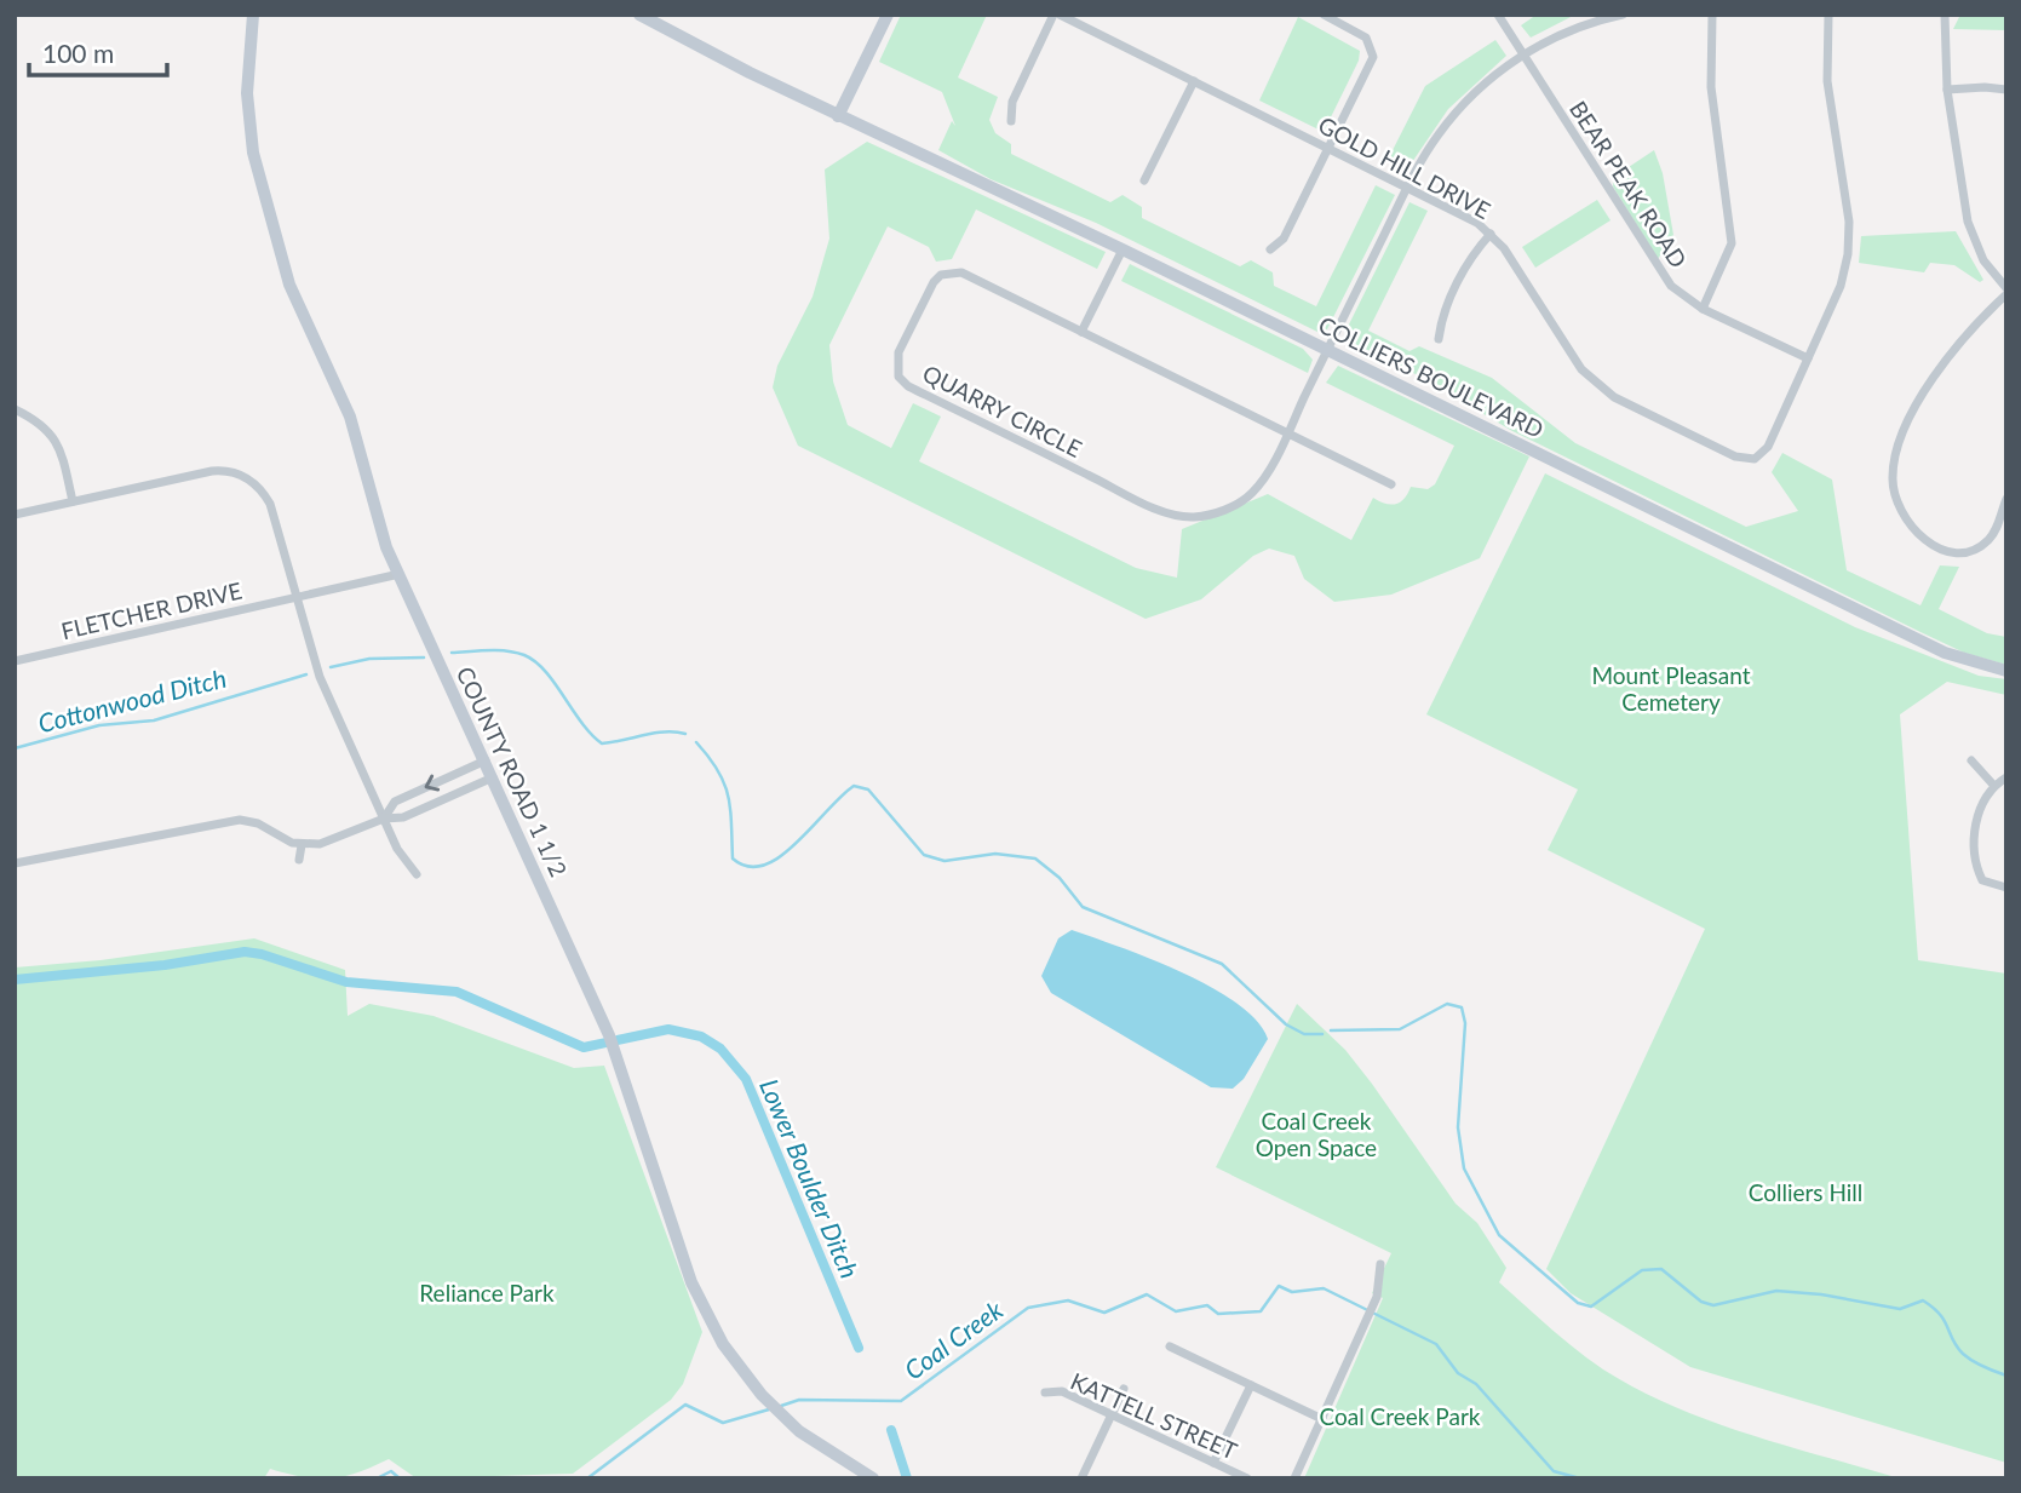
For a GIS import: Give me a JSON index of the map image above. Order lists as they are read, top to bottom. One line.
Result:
{"streets":{"street":["GOLD HILL DRIVE","BEAR PEAK ROAD","COLLIERS BOULEVARD","QUARRY CIRCLE","FLETCHER DRIVE","COUNTY ROAD 1 1/2","KATTELL STREET"]},"crossings":[["GOLD HILL DRIVE","BEAR PEAK ROAD"],["GOLD HILL DRIVE","QUARRY CIRCLE"],["BEAR PEAK ROAD","QUARRY CIRCLE"],["COLLIERS BOULEVARD","QUARRY CIRCLE"],["FLETCHER DRIVE","COUNTY ROAD 1 1/2"]],"water":["Cottonwood Ditch","Lower Boulder Ditch","Coal Creek"],"parks":["Mount Pleasant Cemetery","Coal Creek Open Space","Colliers Hill","Reliance Park","Coal Creek Park"],"scale_bar":"100 m"}
